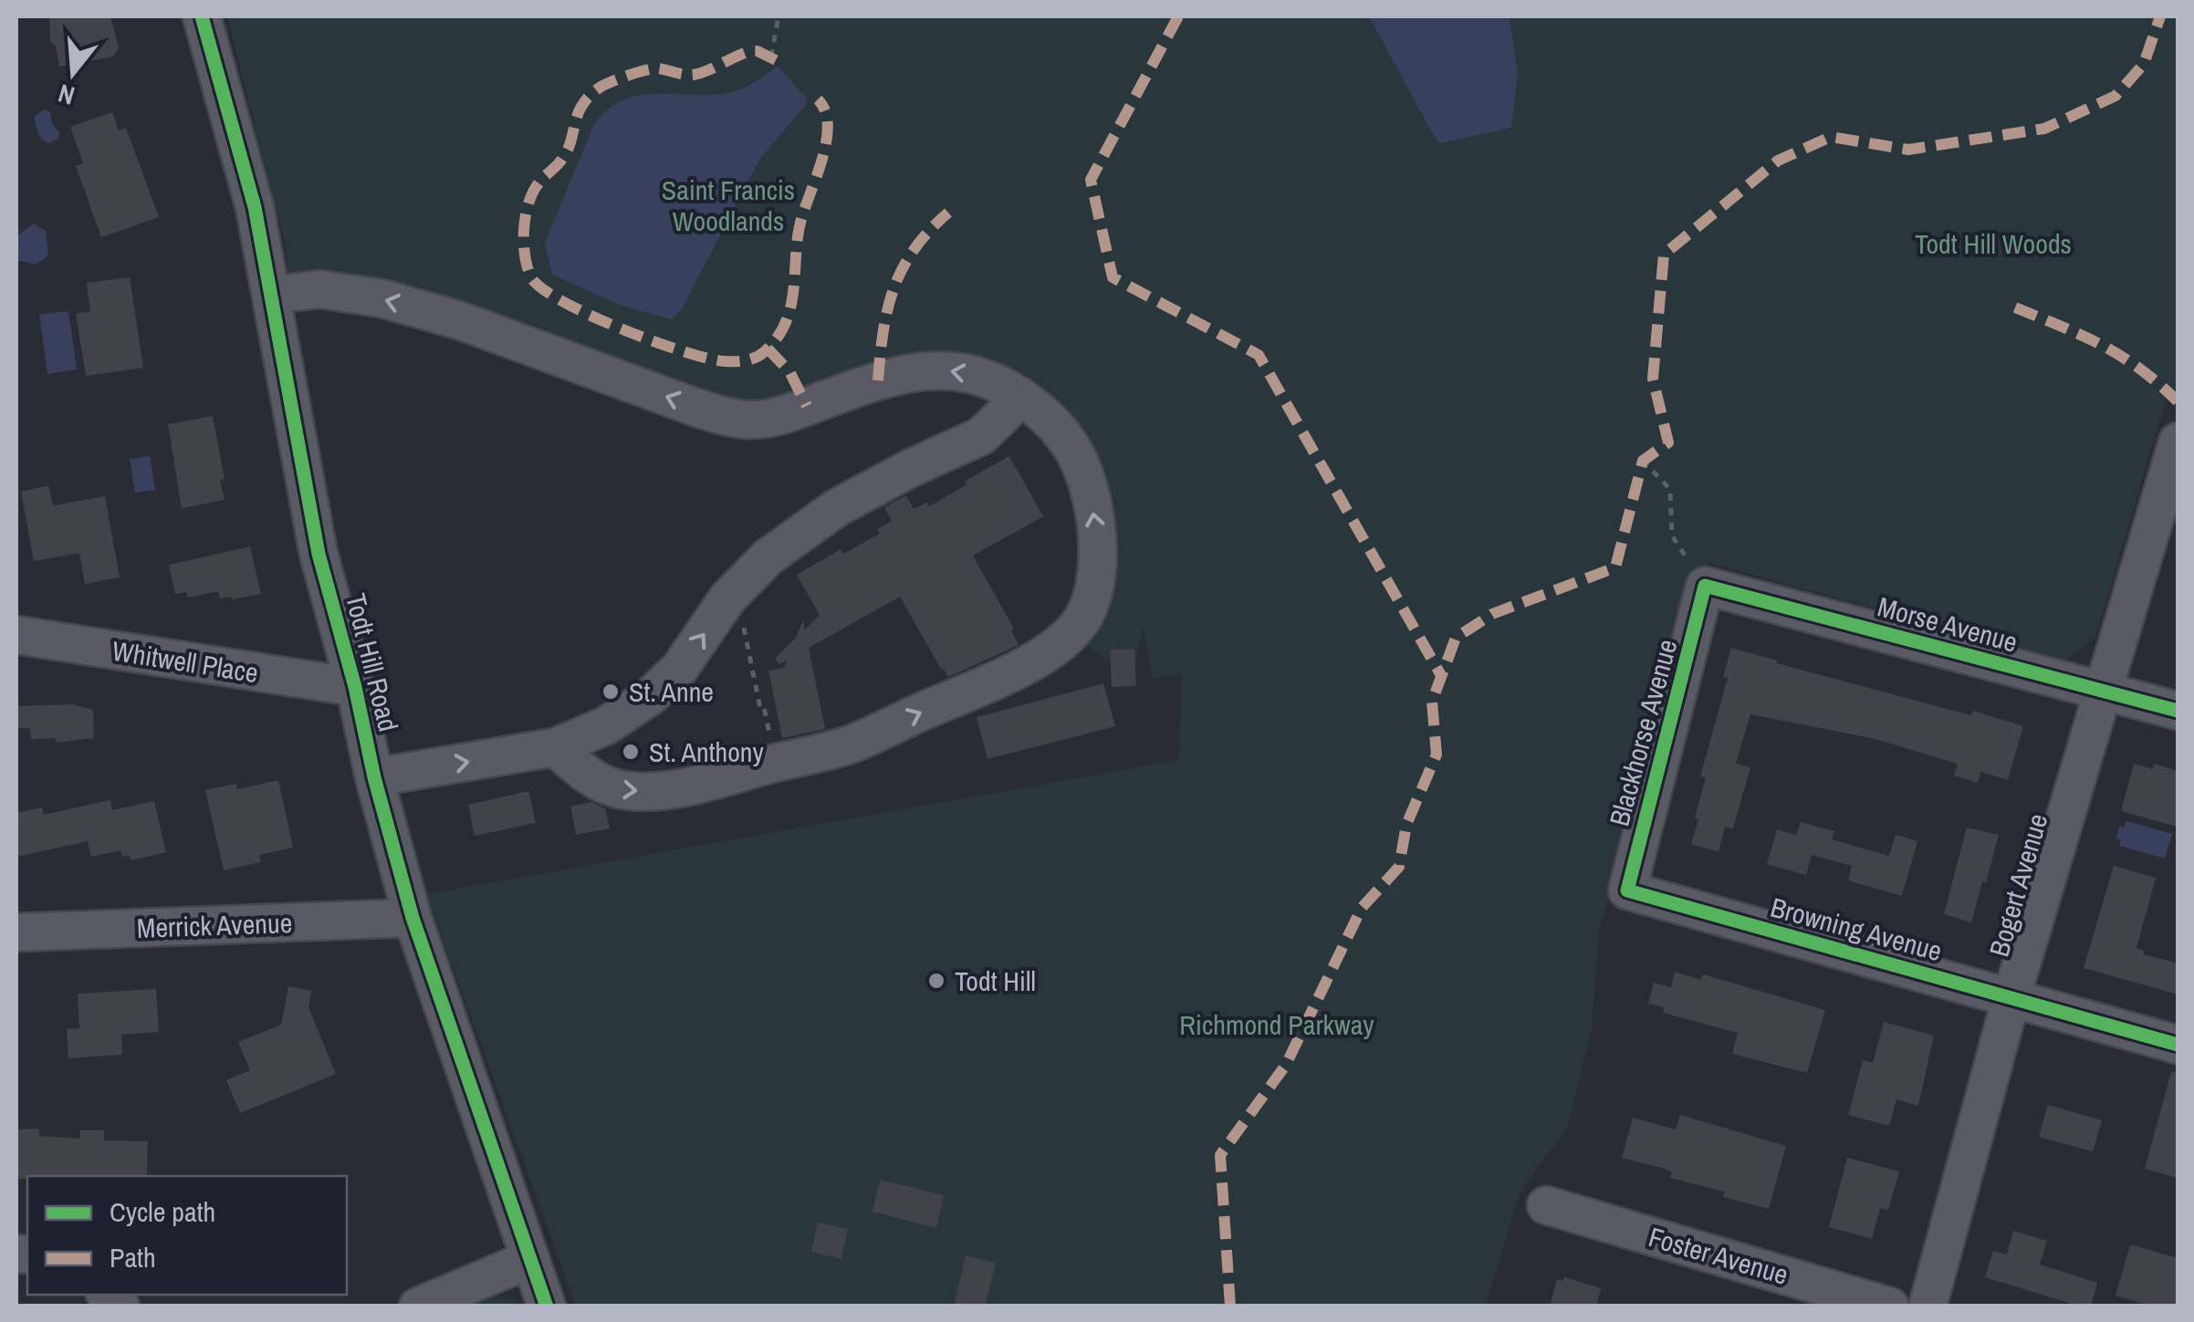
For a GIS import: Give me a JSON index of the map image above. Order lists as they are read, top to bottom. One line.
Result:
{"streets":{"street":["Morse Avenue","Whitwell Place","Todt Hill Road","Blackhorse Avenue","Bogert Avenue","Merrick Avenue","Browning Avenue","Foster Avenue"]},"crossings":[["Morse Avenue","Blackhorse Avenue"],["Morse Avenue","Bogert Avenue"],["Whitwell Place","Todt Hill Road"],["Todt Hill Road","Merrick Avenue"],["Blackhorse Avenue","Browning Avenue"],["Bogert Avenue","Browning Avenue"]],"parks":["Saint Francis Woodlands","Todt Hill Woods","Richmond Parkway"],"places":["St. Anne","St. Anthony","Todt Hill"],"legend":["Cycle path","Path"],"north":"bottom"}
